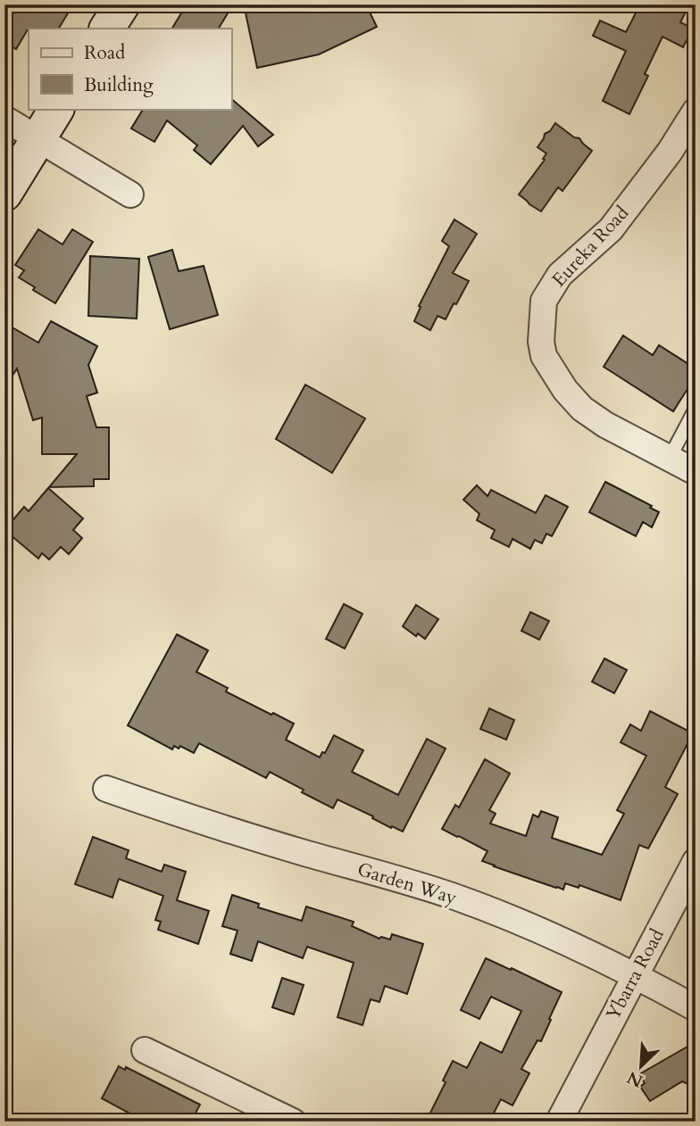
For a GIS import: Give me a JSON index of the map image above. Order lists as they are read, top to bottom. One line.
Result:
{"streets":{"street":["Eureka Road","Garden Way","Ybarra Road"]},"crossings":[["Garden Way","Ybarra Road"]],"legend":["Road","Building"],"north":"bottom left"}
